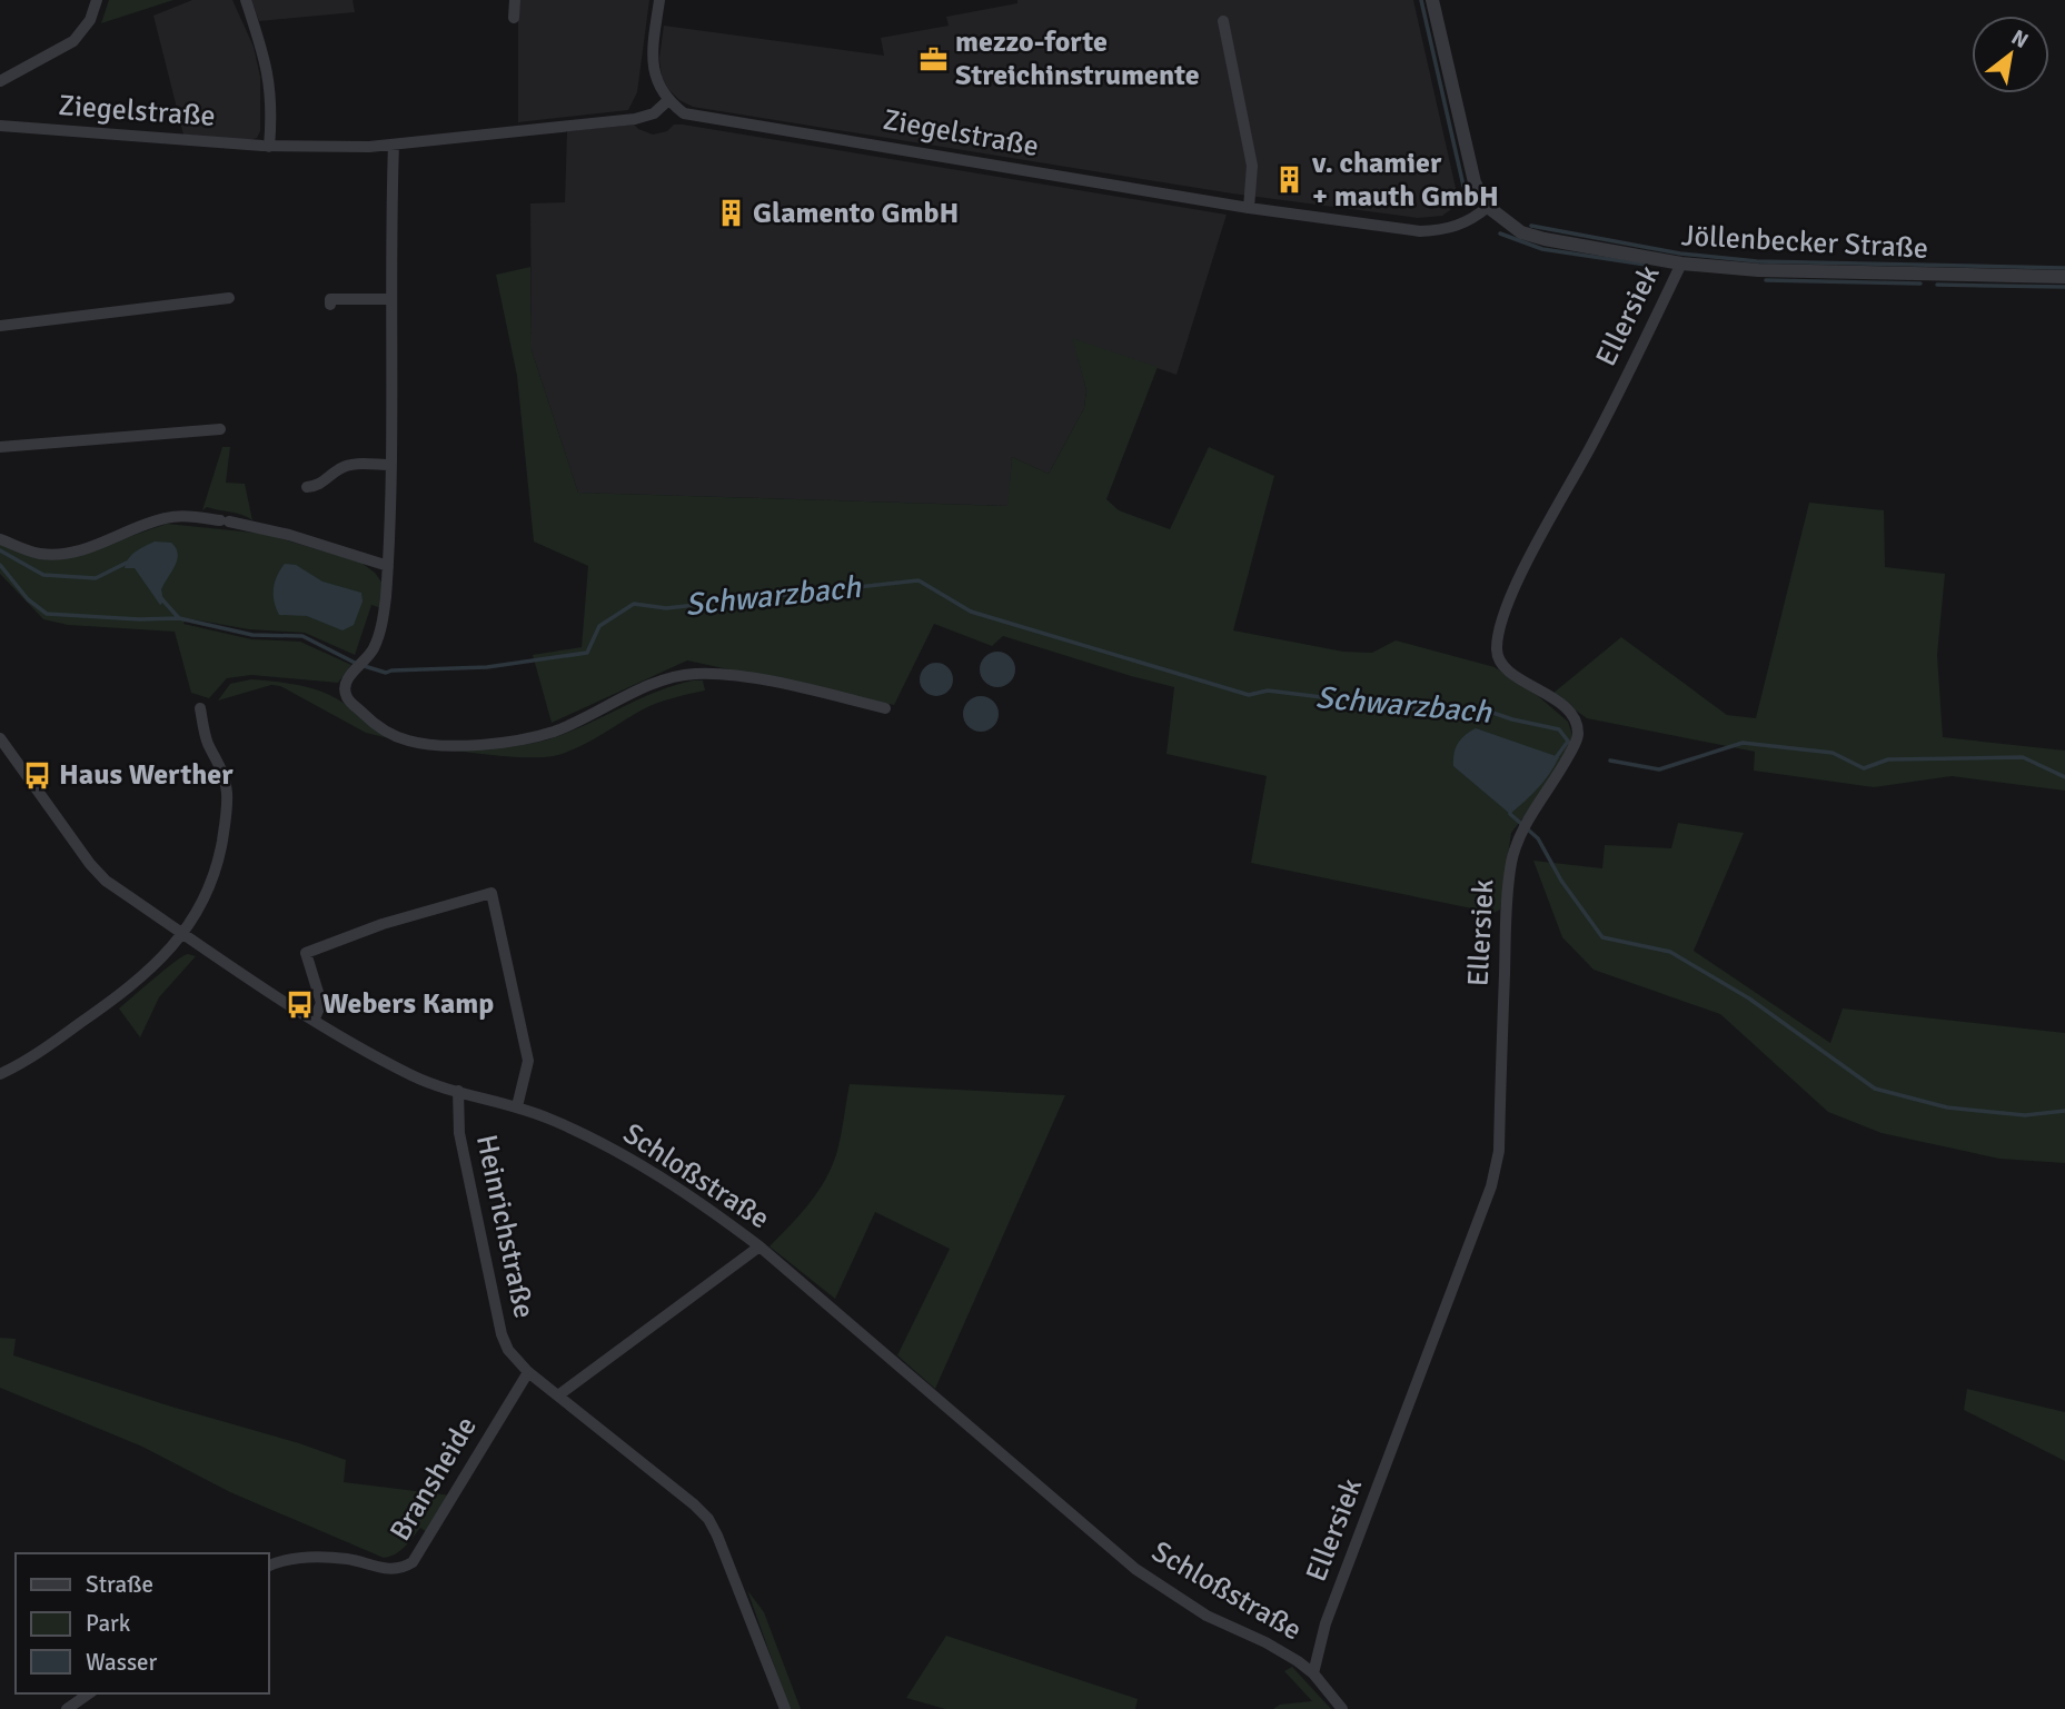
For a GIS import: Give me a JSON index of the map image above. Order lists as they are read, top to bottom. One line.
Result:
{"streets":{"street":["Ziegelstraße","Jöllenbecker Straße","Ellersiek","Schloßstraße","Heinrichstraße","Bransheide"]},"crossings":[["Ziegelstraße","Jöllenbecker Straße"],["Jöllenbecker Straße","Ellersiek"],["Ellersiek","Schloßstraße"],["Schloßstraße","Heinrichstraße"],["Heinrichstraße","Bransheide"]],"water":["Schwarzbach"],"places":{"office":["mezzo-forte Streichinstrumente"],"building":["v. chamier + mauth GmbH","Glamento GmbH"],"bus stop":["Haus Werther","Webers Kamp"]},"legend":["Straße","Park","Wasser"],"north":"top right"}
